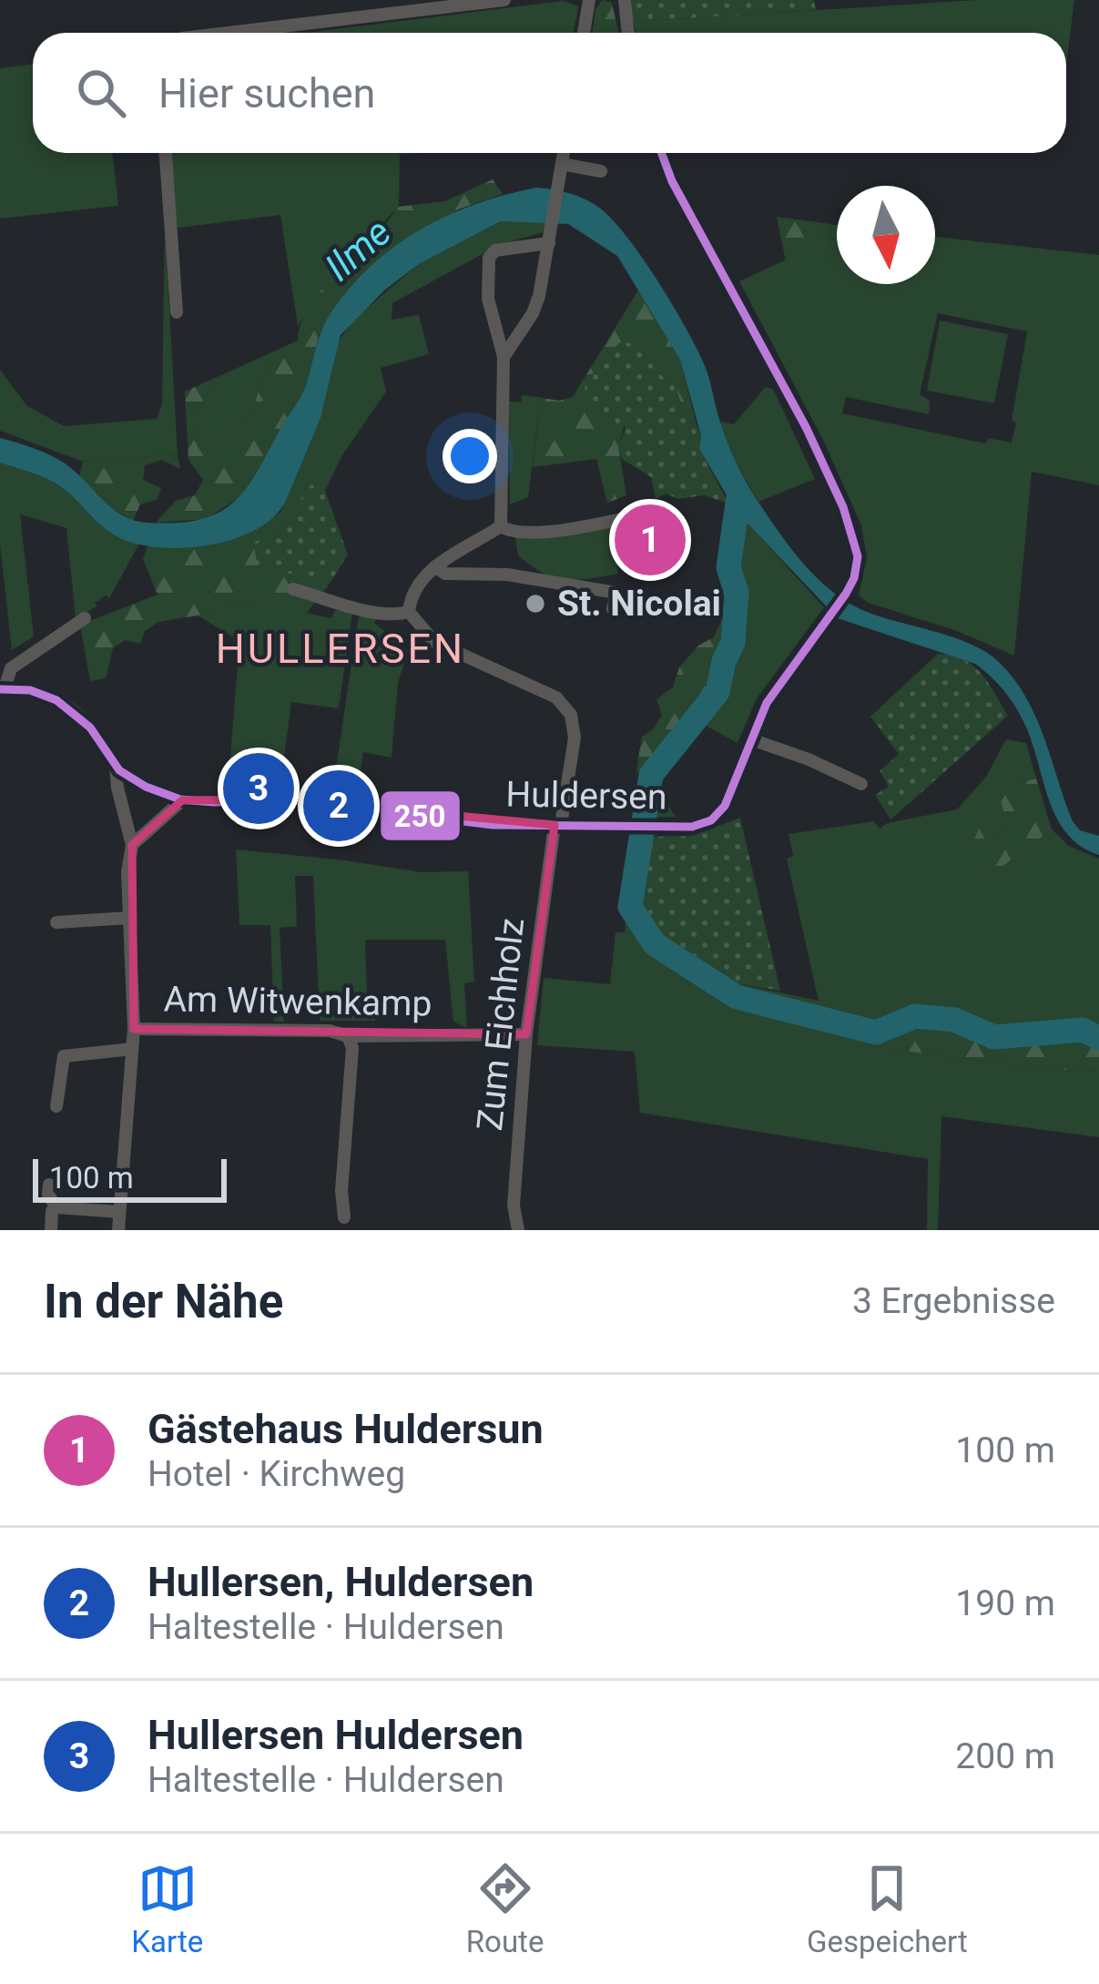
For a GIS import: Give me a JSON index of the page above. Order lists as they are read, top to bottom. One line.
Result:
{"streets":{"street":["Huldersen","Am Witwenkamp","Zum Eichholz"]},"crossings":[["Huldersen","Zum Eichholz"],["Am Witwenkamp","Zum Eichholz"]],"districts":["HULLERSEN"],"water":["Ilme"],"places":["St. Nicolai"],"lines":["transit line 250"],"scale_bar":"100 m","north":"bottom","page":{"search":"Hier suchen","pins":["1","3","2"],"scale":"100 m","heading":["In der Nähe","3 Ergebnisse"],"list":[{"mark":"1","name":"Gästehaus Huldersun","note":"Hotel · Kirchweg","value":"100 m"},{"mark":"2","name":"Hullersen, Huldersen","note":"Haltestelle · Huldersen","value":"190 m"},{"mark":"3","name":"Hullersen Huldersen","note":"Haltestelle · Huldersen","value":"200 m"}],"nav":["Karte","Route","Gespeichert"]}}
